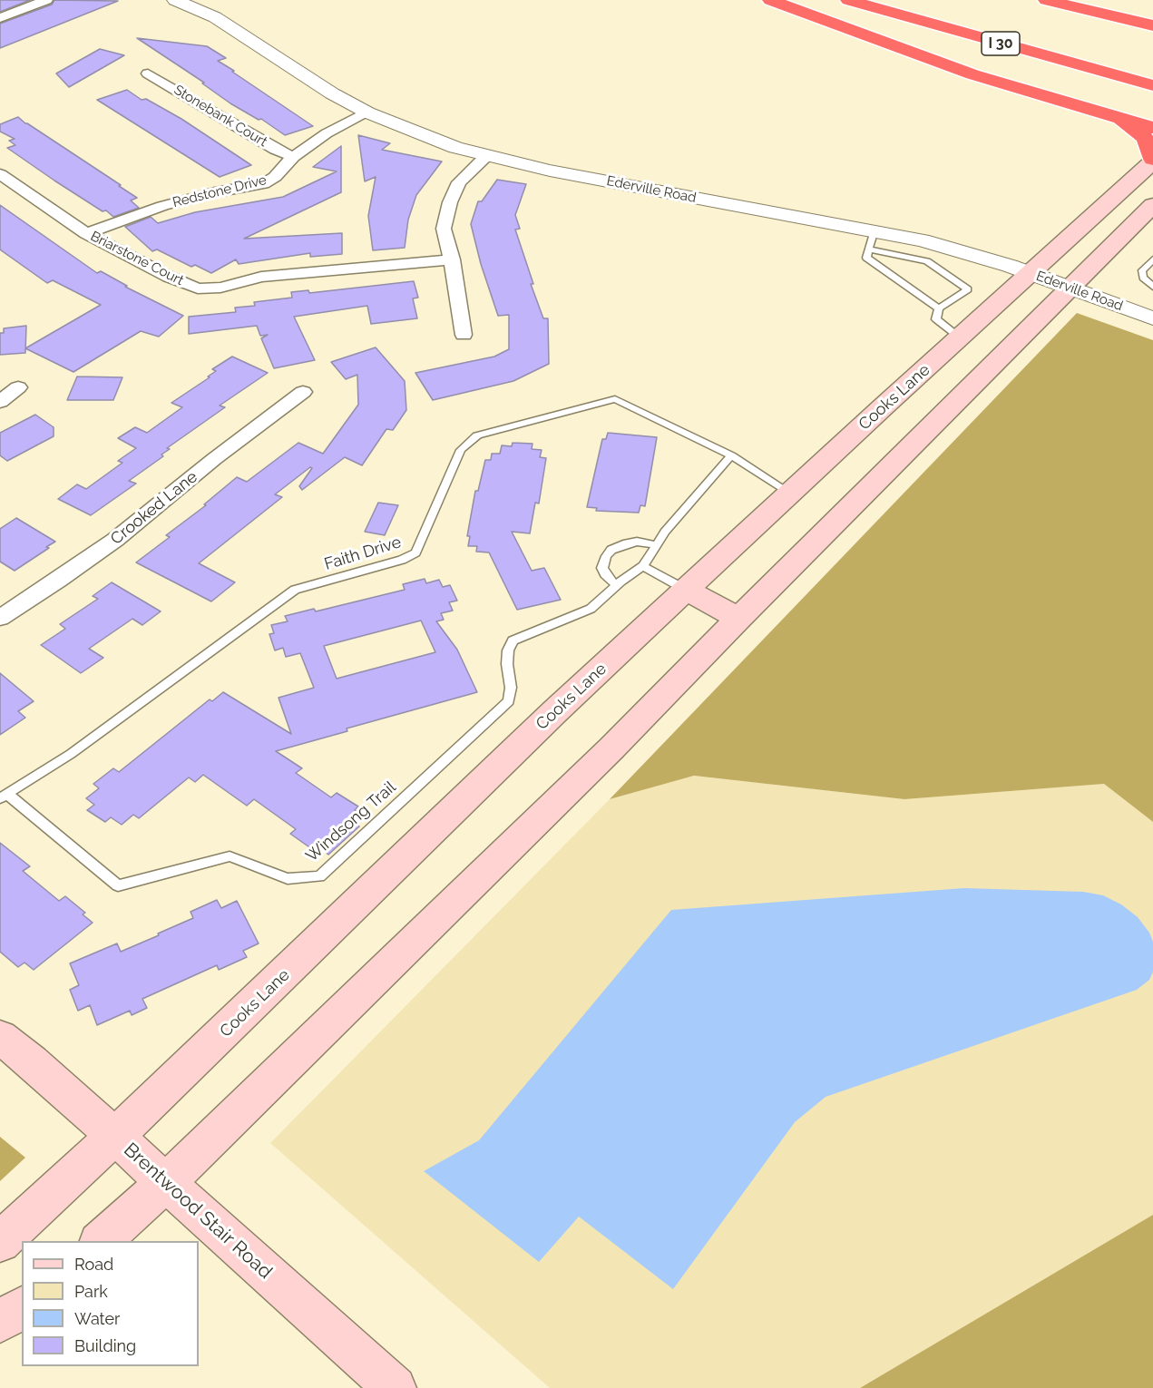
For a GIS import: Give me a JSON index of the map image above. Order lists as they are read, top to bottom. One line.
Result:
{"streets":{"highway":["I 30"],"main road":["Cooks Lane","Brentwood Stair Road"],"street":["Stonebank Court","Ederville Road","Redstone Drive","Briarstone Court","Crooked Lane"],"lane":["Faith Drive","Windsong Trail"]},"crossings":[["Stonebank Court","Redstone Drive"],["Ederville Road","Redstone Drive"],["Ederville Road","Cooks Lane"],["Redstone Drive","Briarstone Court"],["Cooks Lane","Faith Drive"],["Cooks Lane","Brentwood Stair Road"],["Faith Drive","Windsong Trail"]],"legend":["Road","Park","Water","Building"]}
